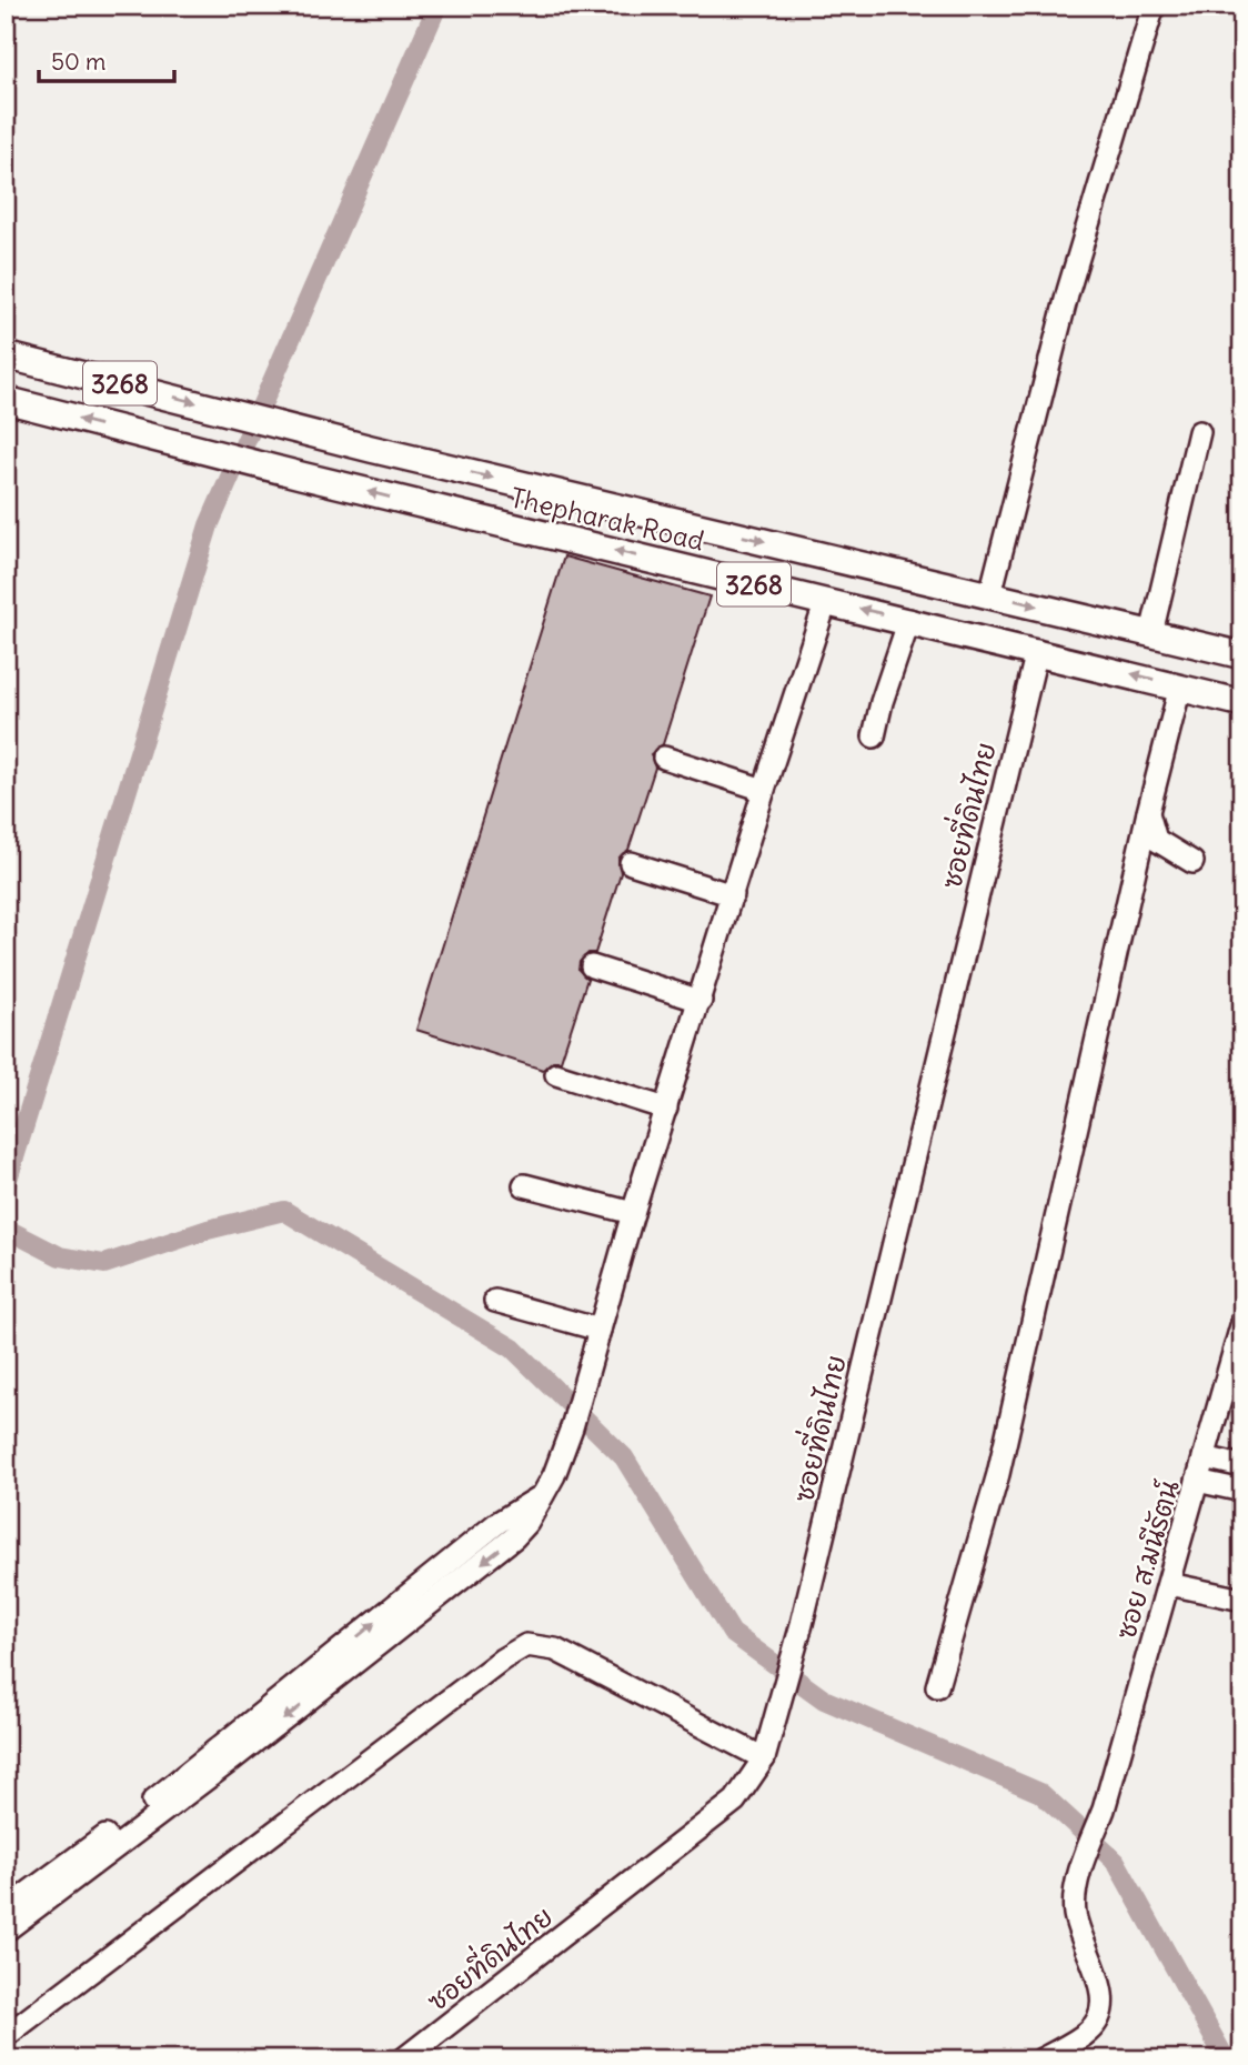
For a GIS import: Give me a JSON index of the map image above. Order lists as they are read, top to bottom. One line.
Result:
{"streets":{"main road":["3268","Thepharak Road"],"street":["ซอยที่ดินไทย","ซอย ส.มนีรัตน์"]},"crossings":[["Thepharak Road","ซอยที่ดินไทย"]],"scale_bar":"50 m"}
